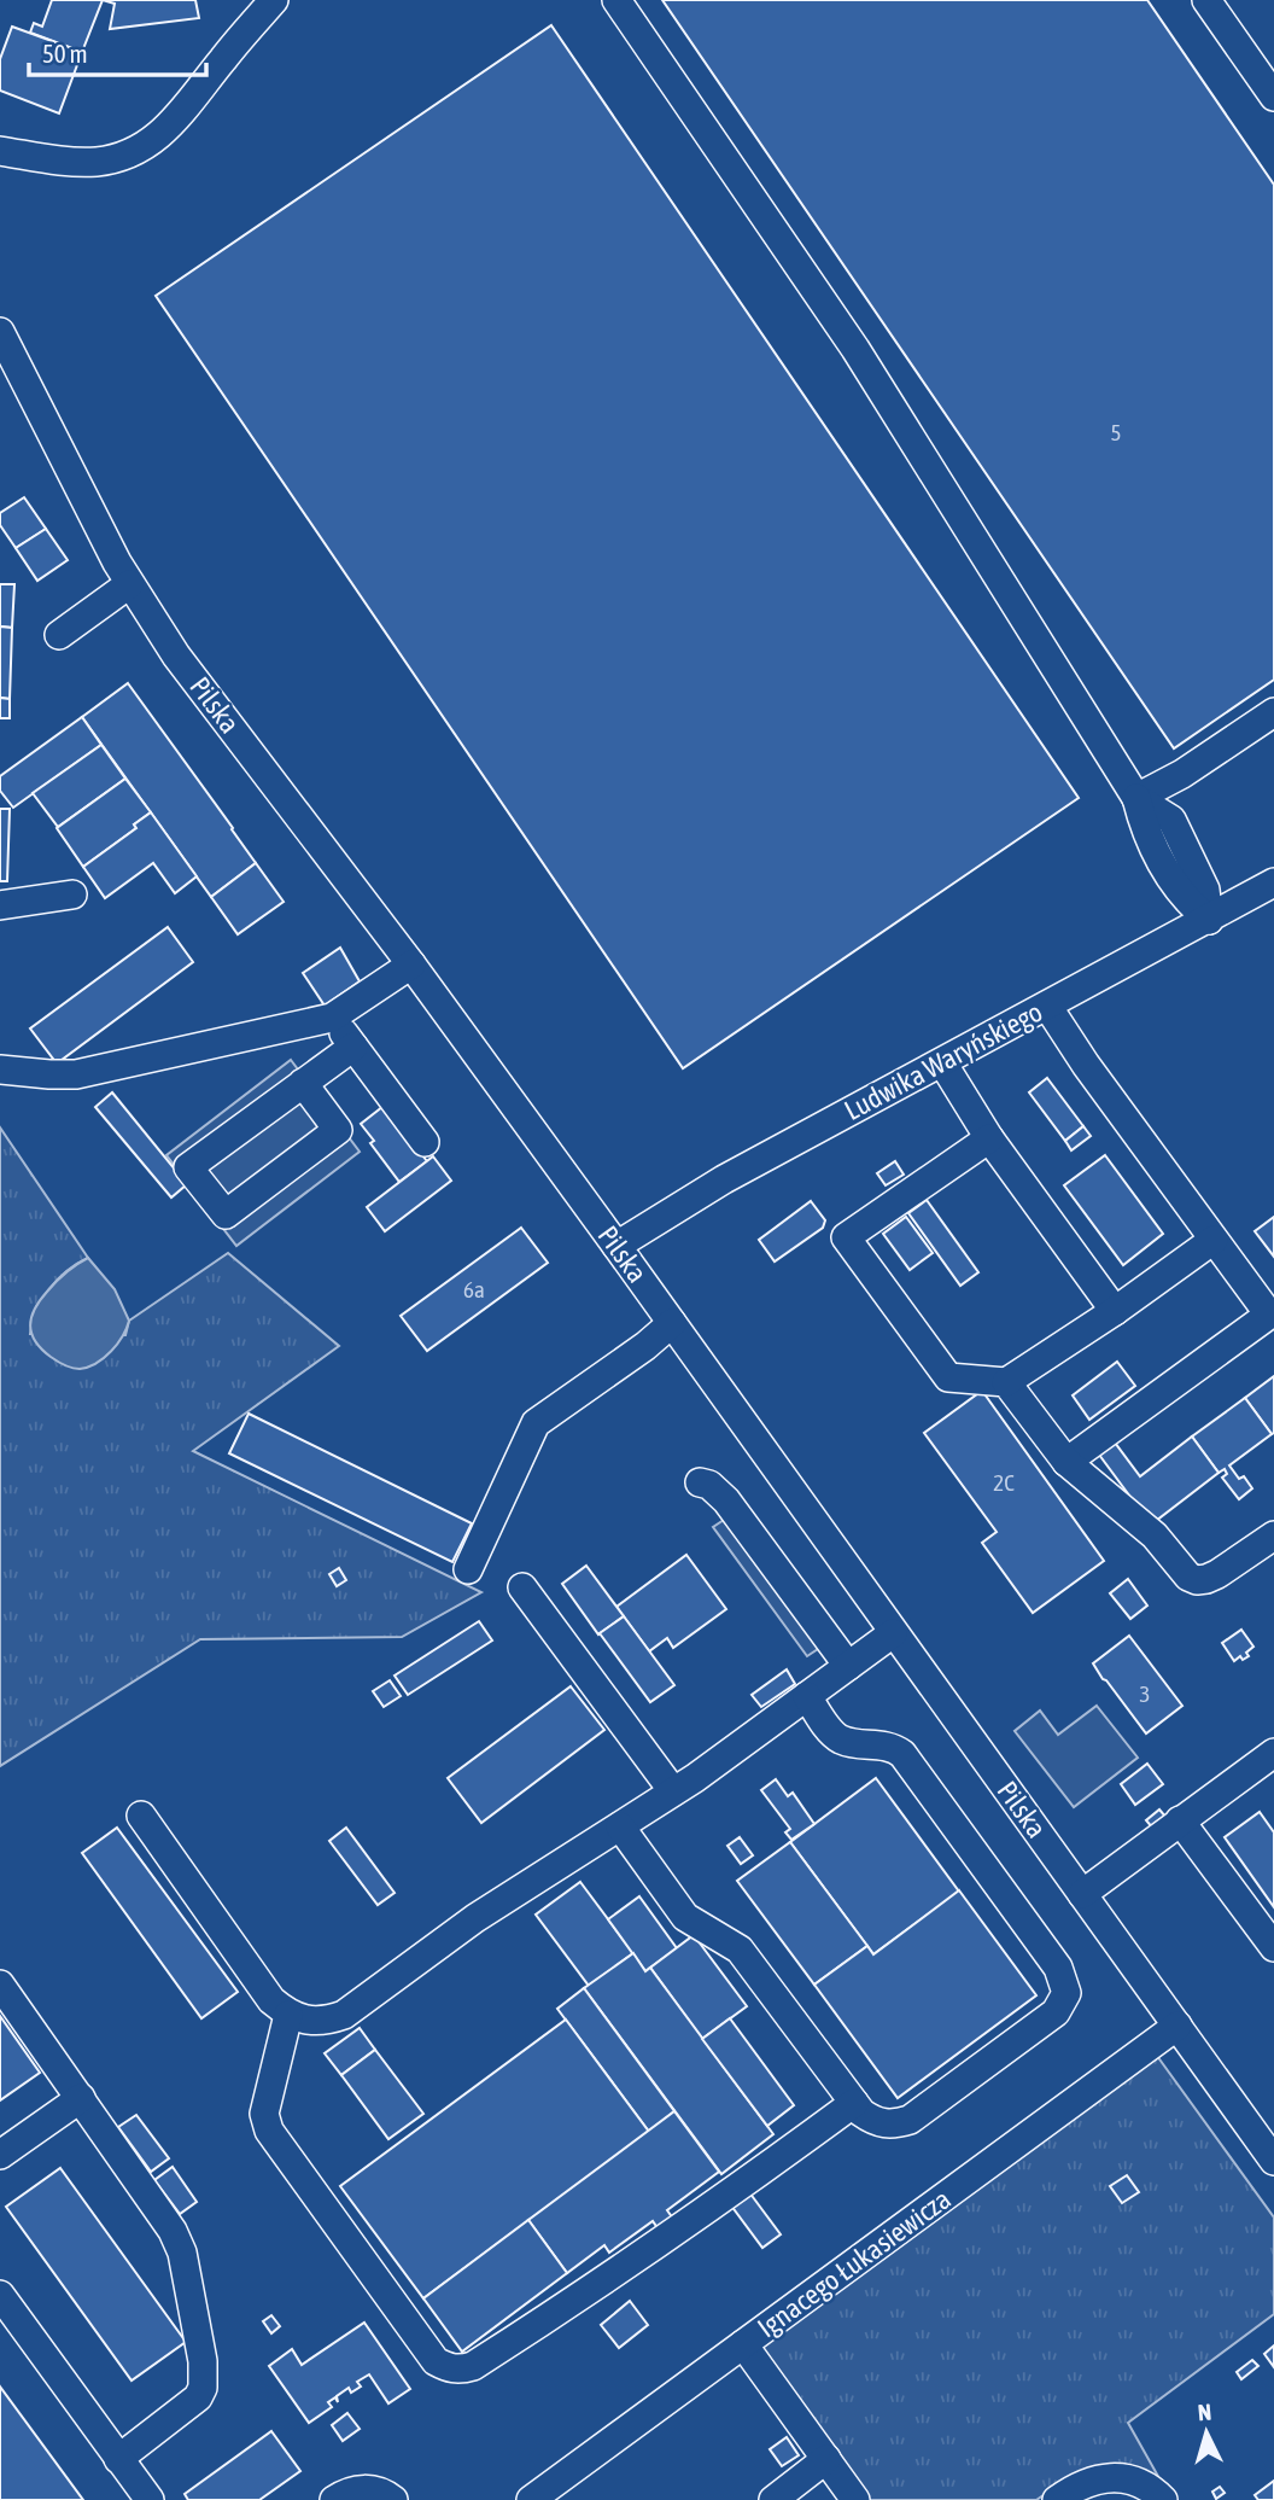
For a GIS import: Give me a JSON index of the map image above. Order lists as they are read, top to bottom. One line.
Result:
{"streets":{"street":["Pilska","Ludwika Waryńskiego","Ignacego Łukasiewicza"]},"crossings":[["Pilska","Ludwika Waryńskiego"],["Pilska","Ignacego Łukasiewicza"]],"house_numbers":["5","6a","2C","3"],"scale_bar":"50 m","north":"top"}
